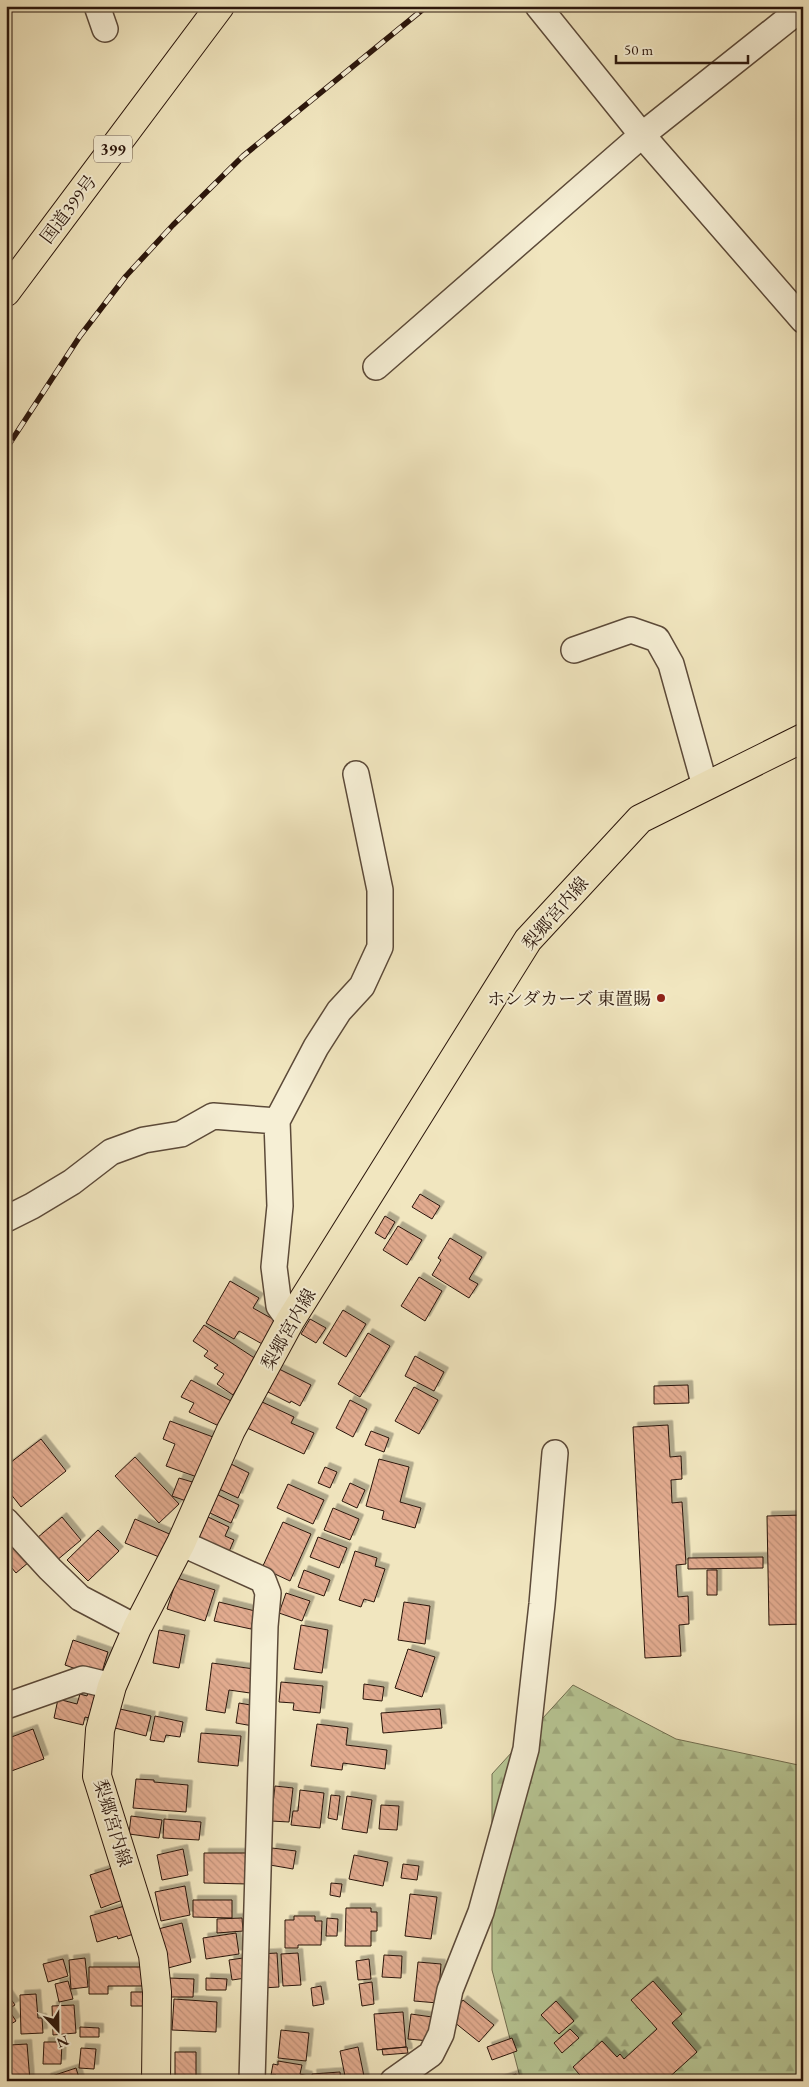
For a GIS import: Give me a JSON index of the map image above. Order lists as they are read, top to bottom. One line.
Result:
{"streets":{"main road":["399","国道399号","梨郷宮内線"]},"places":["ホンダカーズ 東置賜"],"scale_bar":"50 m","north":"bottom"}
